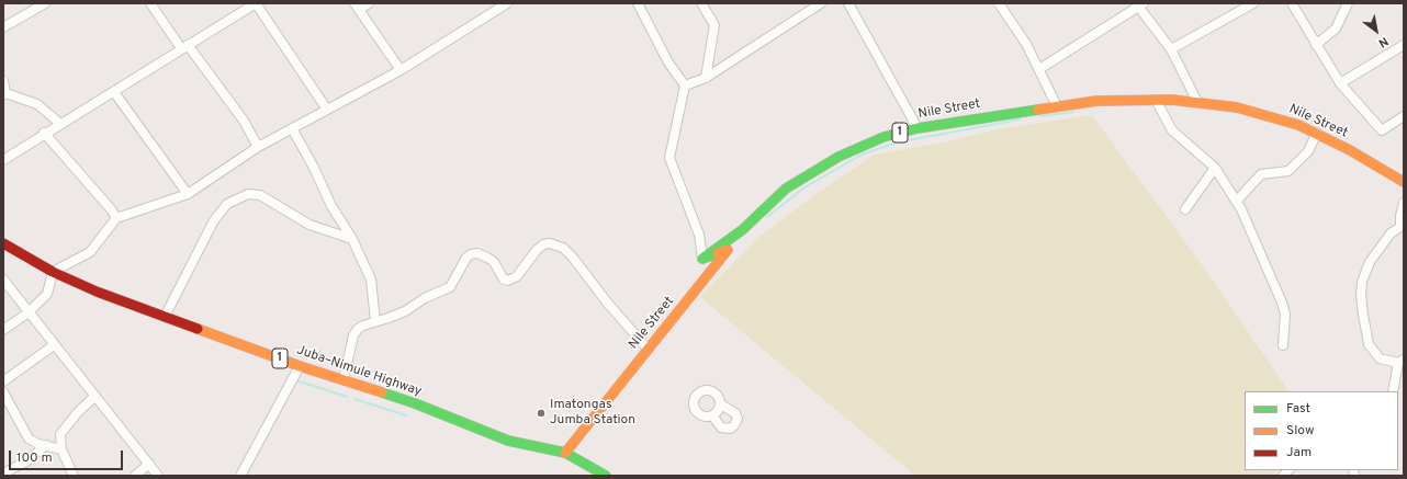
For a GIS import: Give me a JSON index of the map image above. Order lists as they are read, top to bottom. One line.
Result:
{"streets":{"main road":["Nile Street","1","Juba–Nimule Highway"]},"crossings":[["Nile Street","Juba–Nimule Highway"]],"places":["Imatongas Jumba Station"],"legend":["Fast","Slow","Jam"],"scale_bar":"100 m","north":"bottom right"}
